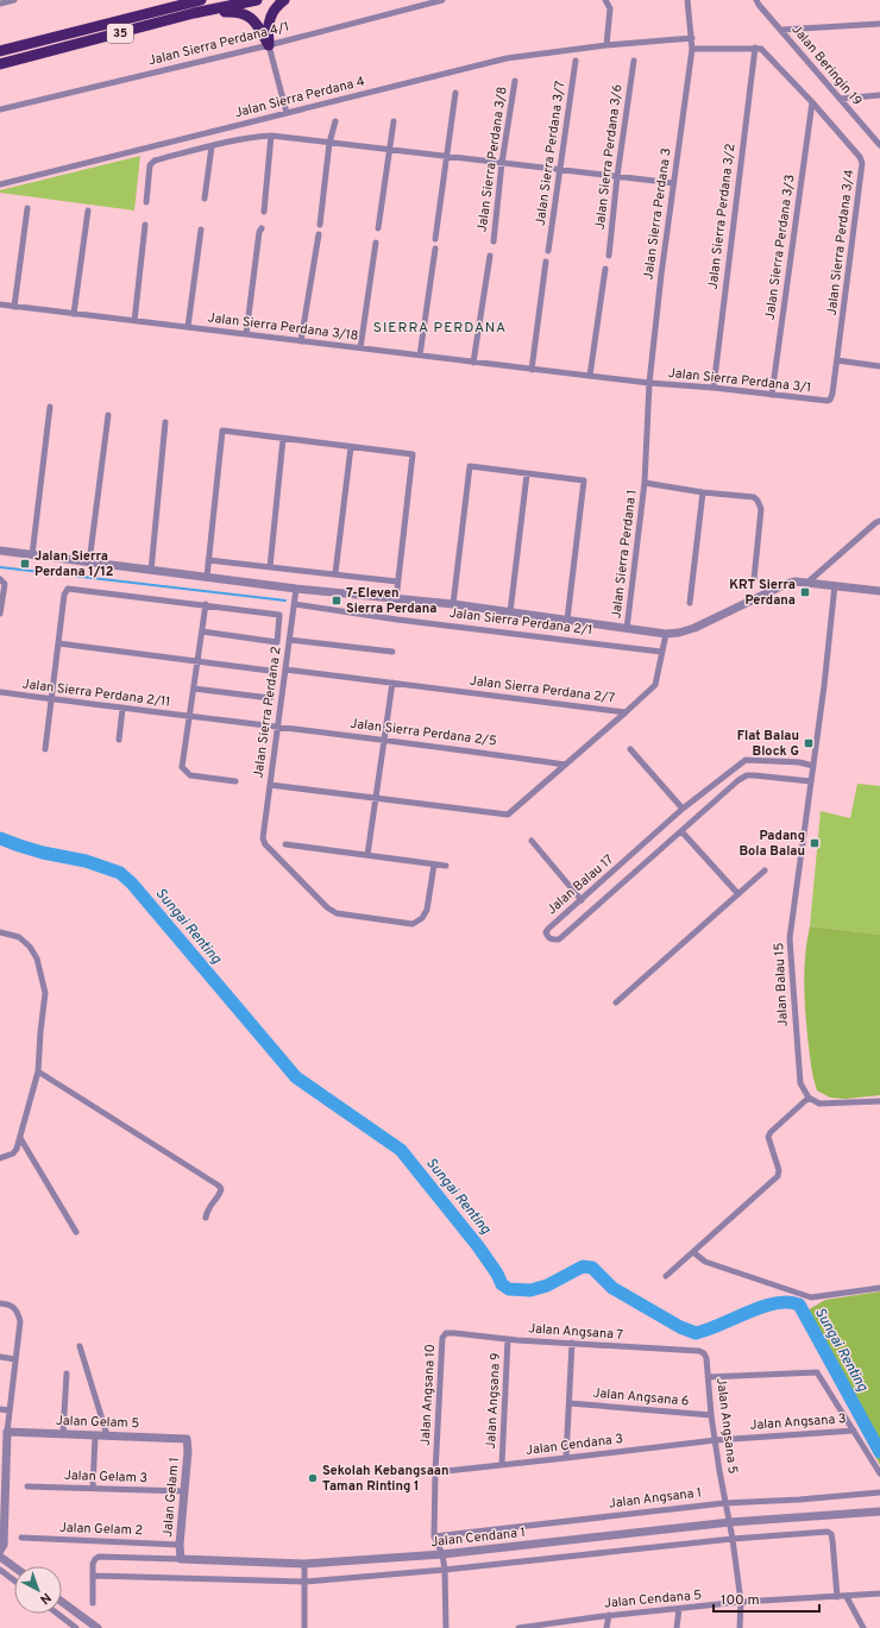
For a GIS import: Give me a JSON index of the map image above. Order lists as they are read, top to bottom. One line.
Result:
{"streets":{"highway":["35"],"street":["Jalan Sierra Perdana 4/1","Jalan Beringin 19","Jalan Sierra Perdana 4","Jalan Sierra Perdana 3/7","Jalan Sierra Perdana 3/6","Jalan Sierra Perdana 3/8","Jalan Sierra Perdana 3","Jalan Sierra Perdana 3/2","Jalan Sierra Perdana 3/4","Jalan Sierra Perdana 3/3","Jalan Sierra Perdana 3/18","Jalan Sierra Perdana 3/1","Jalan Sierra Perdana 1","Jalan Sierra Perdana 2/1","Jalan Sierra Perdana 2/7","Jalan Sierra Perdana 2/11","Jalan Sierra Perdana 2","Jalan Sierra Perdana 2/5","Jalan Balau 17","Jalan Balau 15","Jalan Angsana 7","Jalan Angsana 10","Jalan Angsana 6","Jalan Angsana 9","Jalan Gelam 5","Jalan Angsana 3","Jalan Angsana 5","Jalan Cendana 3","Jalan Gelam 3","Jalan Gelam 1","Jalan Angsana 1","Jalan Gelam 2","Jalan Cendana 1","Jalan Cendana 5"]},"crossings":[["Jalan Sierra Perdana 4","Jalan Sierra Perdana 3"],["Jalan Sierra Perdana 3","Jalan Sierra Perdana 3/18"],["Jalan Sierra Perdana 3","Jalan Sierra Perdana 3/1"],["Jalan Sierra Perdana 3","Jalan Sierra Perdana 1"],["Jalan Sierra Perdana 3/2","Jalan Sierra Perdana 3/4"],["Jalan Sierra Perdana 3/2","Jalan Sierra Perdana 3/1"],["Jalan Sierra Perdana 3/4","Jalan Sierra Perdana 3/3"],["Jalan Sierra Perdana 3/4","Jalan Sierra Perdana 3/1"],["Jalan Sierra Perdana 3/3","Jalan Sierra Perdana 3/1"],["Jalan Sierra Perdana 3/18","Jalan Sierra Perdana 3/1"],["Jalan Sierra Perdana 2/1","Jalan Sierra Perdana 2/7"],["Jalan Sierra Perdana 2/1","Jalan Sierra Perdana 2"],["Jalan Sierra Perdana 2/7","Jalan Sierra Perdana 2"],["Jalan Sierra Perdana 2/11","Jalan Sierra Perdana 2"],["Jalan Sierra Perdana 2/11","Jalan Sierra Perdana 2/5"],["Jalan Sierra Perdana 2","Jalan Sierra Perdana 2/5"],["Jalan Balau 17","Jalan Balau 15"],["Jalan Angsana 7","Jalan Angsana 10"],["Jalan Angsana 7","Jalan Angsana 9"],["Jalan Angsana 7","Jalan Angsana 5"],["Jalan Angsana 10","Jalan Cendana 3"],["Jalan Angsana 10","Jalan Angsana 1"],["Jalan Angsana 10","Jalan Cendana 1"],["Jalan Angsana 6","Jalan Angsana 5"],["Jalan Angsana 9","Jalan Cendana 3"],["Jalan Gelam 5","Jalan Gelam 1"],["Jalan Angsana 3","Jalan Angsana 5"],["Jalan Angsana 3","Jalan Cendana 3"],["Jalan Angsana 5","Jalan Cendana 3"],["Jalan Angsana 5","Jalan Angsana 1"],["Jalan Angsana 5","Jalan Cendana 1"],["Jalan Angsana 5","Jalan Cendana 5"],["Jalan Gelam 3","Jalan Gelam 1"],["Jalan Gelam 1","Jalan Gelam 2"],["Jalan Gelam 1","Jalan Cendana 1"]],"districts":["SIERRA PERDANA"],"water":["Sungai Renting"],"places":{"transit":["Jalan Sierra Perdana 1/12","KRT Sierra Perdana","7-Eleven Sierra Perdana","Flat Balau Block G","Padang Bola Balau"],"other":["Sekolah Kebangsaan Taman Rinting 1"]},"scale_bar":"100 m","north":"bottom right"}
